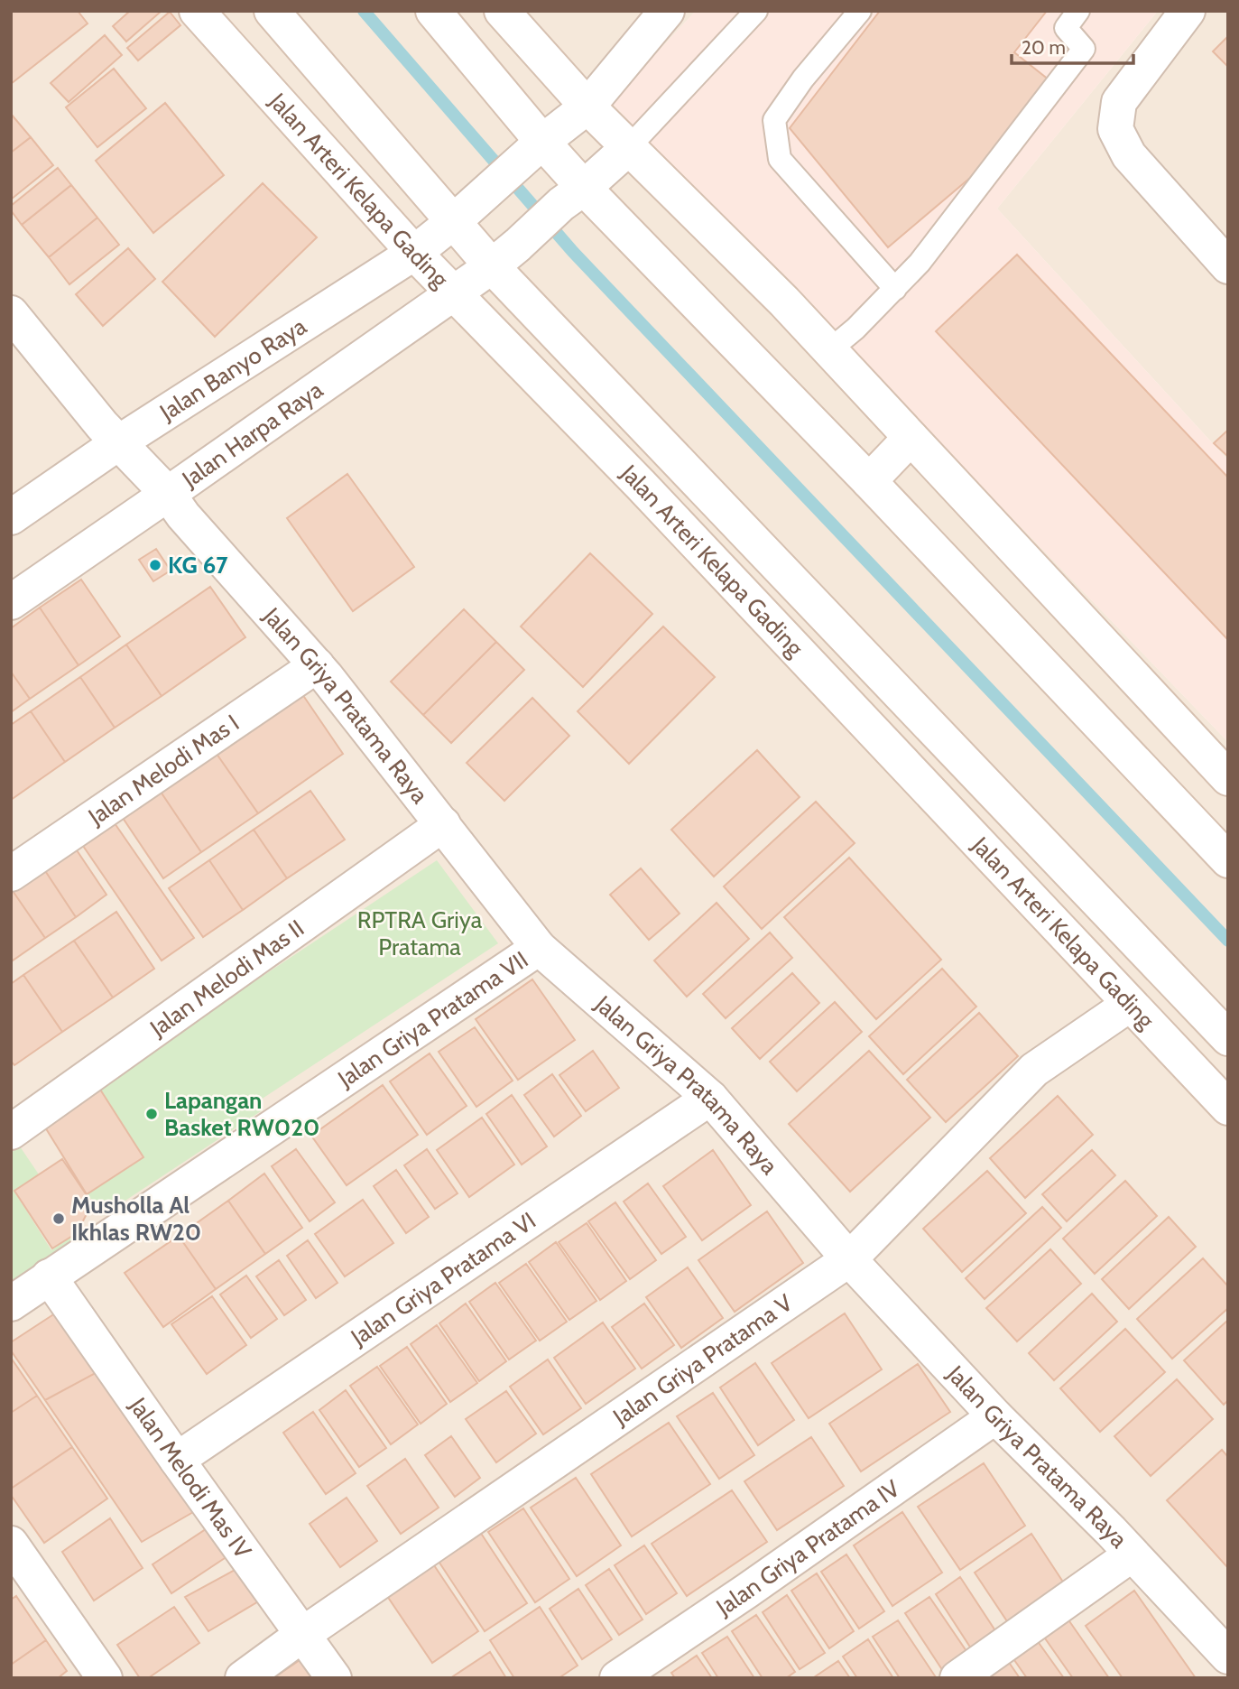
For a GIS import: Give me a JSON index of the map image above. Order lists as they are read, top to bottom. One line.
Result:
{"streets":{"street":["Jalan Arteri Kelapa Gading","Jalan Banyo Raya","Jalan Harpa Raya","Jalan Griya Pratama Raya","Jalan Melodi Mas I","Jalan Melodi Mas II","Jalan Griya Pratama VII","Jalan Griya Pratama VI","Jalan Griya Pratama V","Jalan Melodi Mas IV","Jalan Griya Pratama IV"]},"crossings":[["Jalan Arteri Kelapa Gading","Jalan Banyo Raya"],["Jalan Arteri Kelapa Gading","Jalan Harpa Raya"],["Jalan Arteri Kelapa Gading","Jalan Griya Pratama V"],["Jalan Banyo Raya","Jalan Griya Pratama Raya"],["Jalan Harpa Raya","Jalan Griya Pratama Raya"],["Jalan Griya Pratama Raya","Jalan Melodi Mas I"],["Jalan Griya Pratama Raya","Jalan Melodi Mas II"],["Jalan Griya Pratama Raya","Jalan Griya Pratama VII"],["Jalan Griya Pratama Raya","Jalan Griya Pratama VI"],["Jalan Griya Pratama Raya","Jalan Griya Pratama V"],["Jalan Griya Pratama Raya","Jalan Griya Pratama IV"],["Jalan Griya Pratama VII","Jalan Melodi Mas IV"],["Jalan Griya Pratama VI","Jalan Melodi Mas IV"],["Jalan Griya Pratama V","Jalan Melodi Mas IV"]],"parks":["RPTRA Griya Pratama"],"places":["KG 67","Lapangan Basket RW020","Musholla Al Ikhlas RW20"],"scale_bar":"20 m"}
